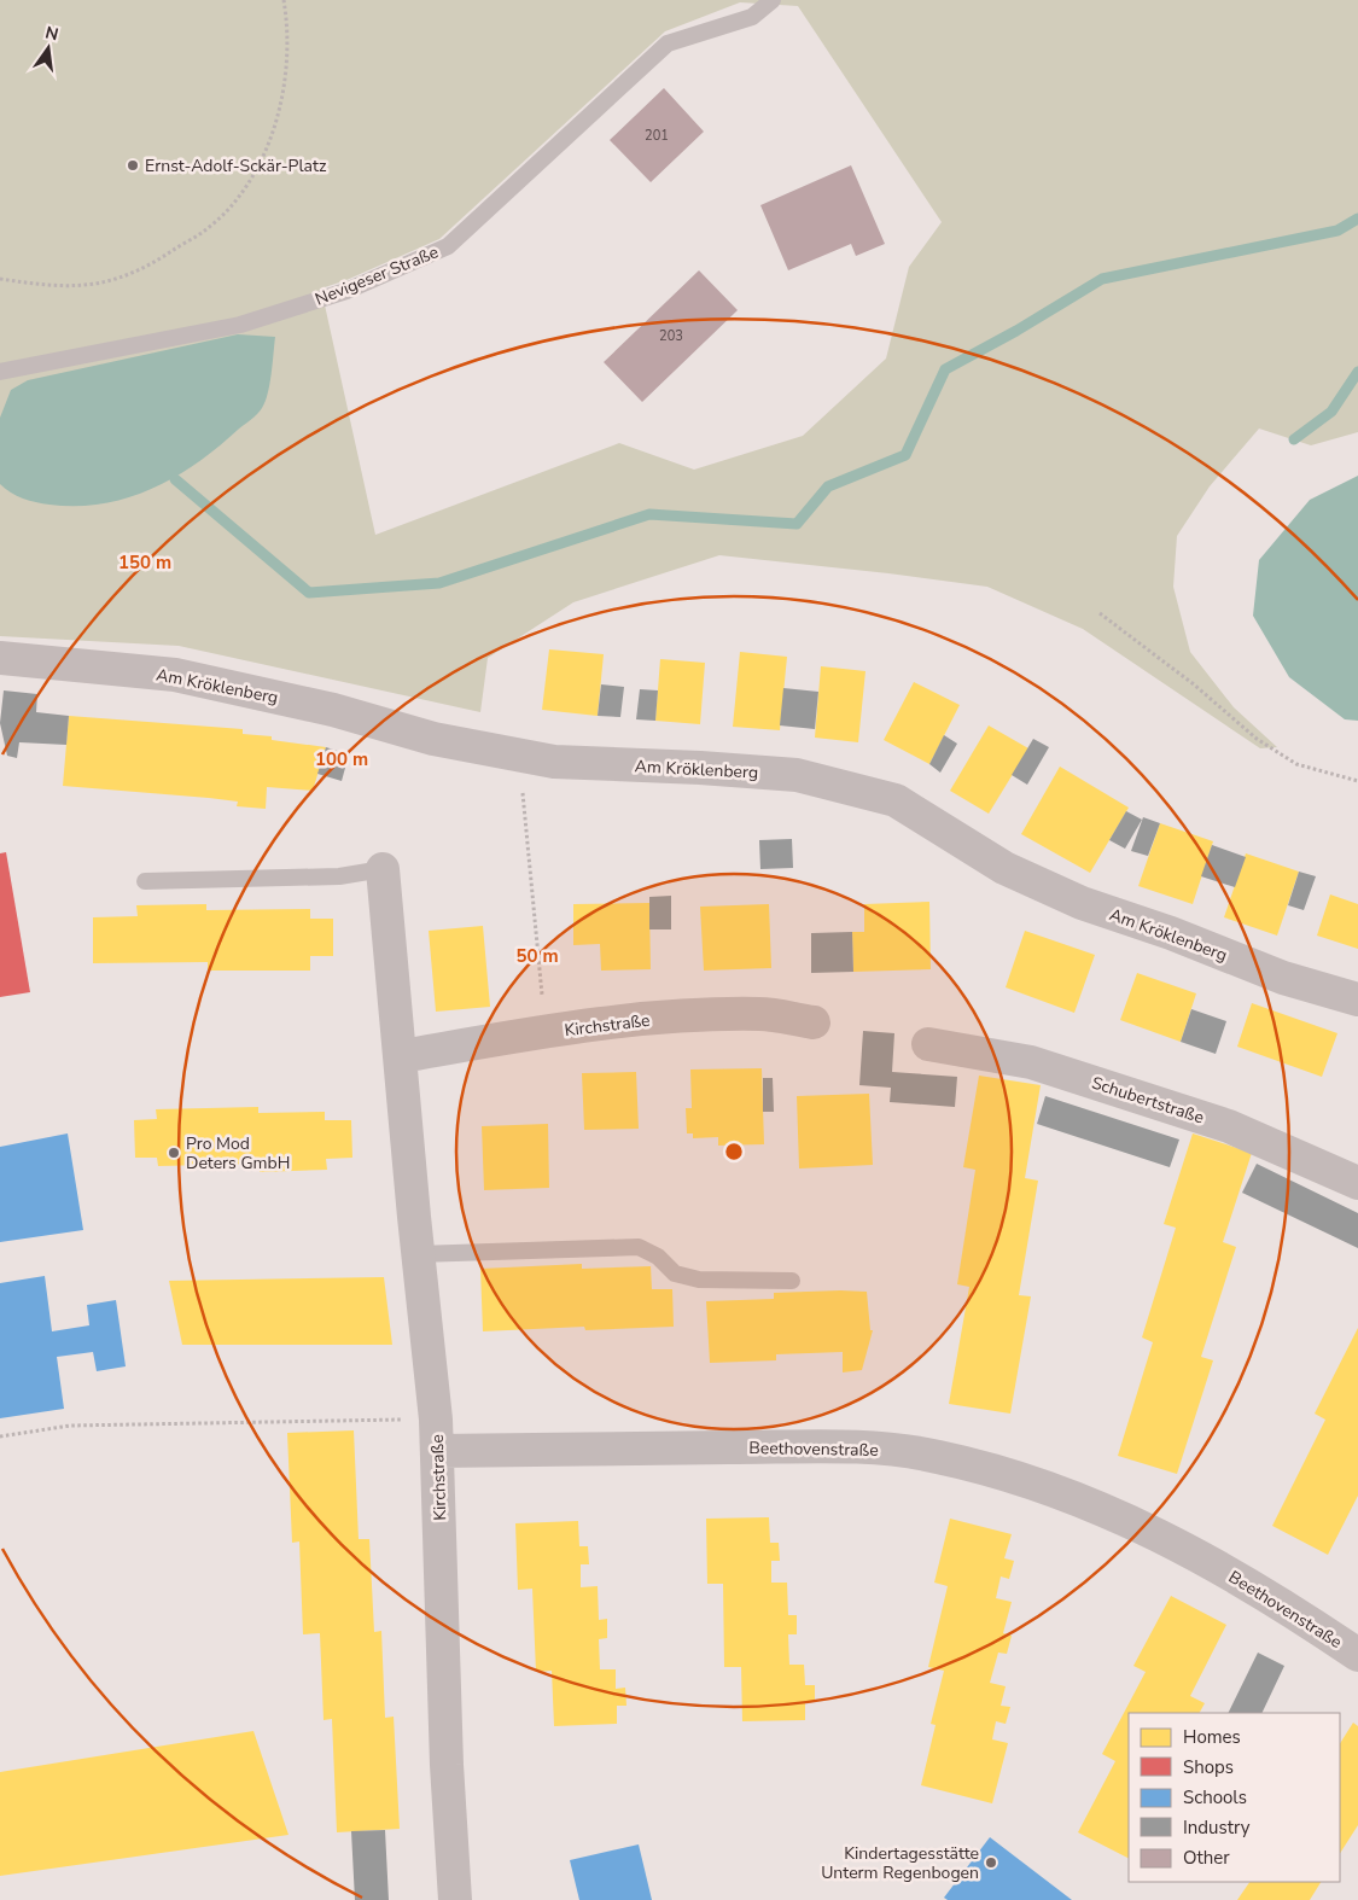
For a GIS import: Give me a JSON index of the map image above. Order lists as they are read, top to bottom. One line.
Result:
{"streets":{"street":["Am Kröklenberg","Kirchstraße","Schubertstraße","Beethovenstraße"],"lane":["Nevigeser Straße"]},"crossings":[["Kirchstraße","Beethovenstraße"]],"places":["Ernst-Adolf-Sckär-Platz","Pro Mod Deters GmbH","Kindertagesstätte Unterm Regenbogen"],"house_numbers":["201","203"],"legend":["Homes","Shops","Schools","Industry","Other"],"north":"top","rings":["150 m","100 m","50 m"]}
